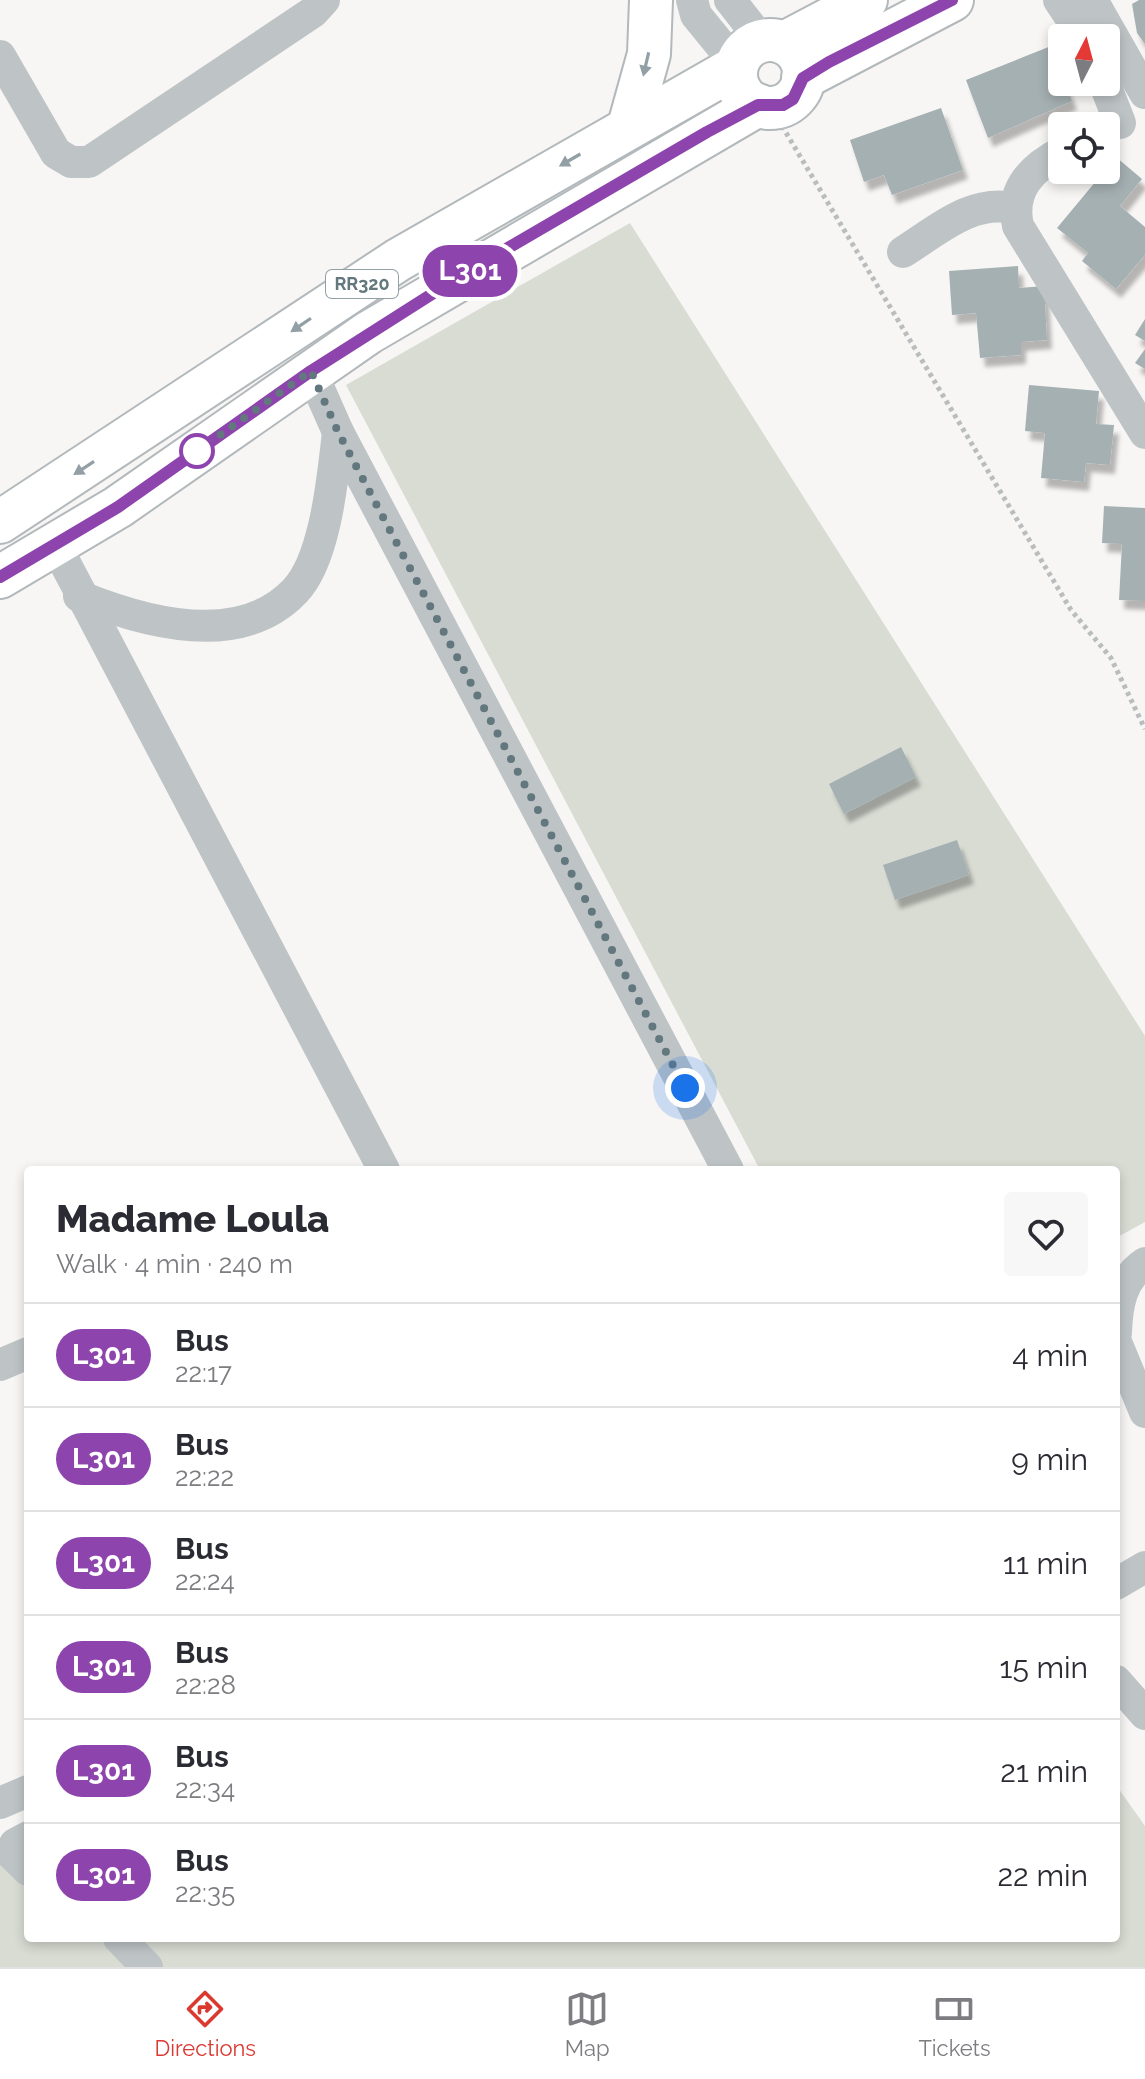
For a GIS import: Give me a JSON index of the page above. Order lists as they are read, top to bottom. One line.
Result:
{"streets":{"main road":["RR320"]},"lines":["bus line L301"],"north":"top","page":{"on_map":"L301","heading":["Madame Loula","Walk · 4 min · 240 m"],"list":[{"mark":"L301","name":"Bus","note":"22:17","value":"4 min"},{"mark":"L301","name":"Bus","note":"22:22","value":"9 min"},{"mark":"L301","name":"Bus","note":"22:24","value":"11 min"},{"mark":"L301","name":"Bus","note":"22:28","value":"15 min"},{"mark":"L301","name":"Bus","note":"22:34","value":"21 min"},{"mark":"L301","name":"Bus","note":"22:35","value":"22 min"}],"tabs":["Directions","Map","Tickets"]}}
